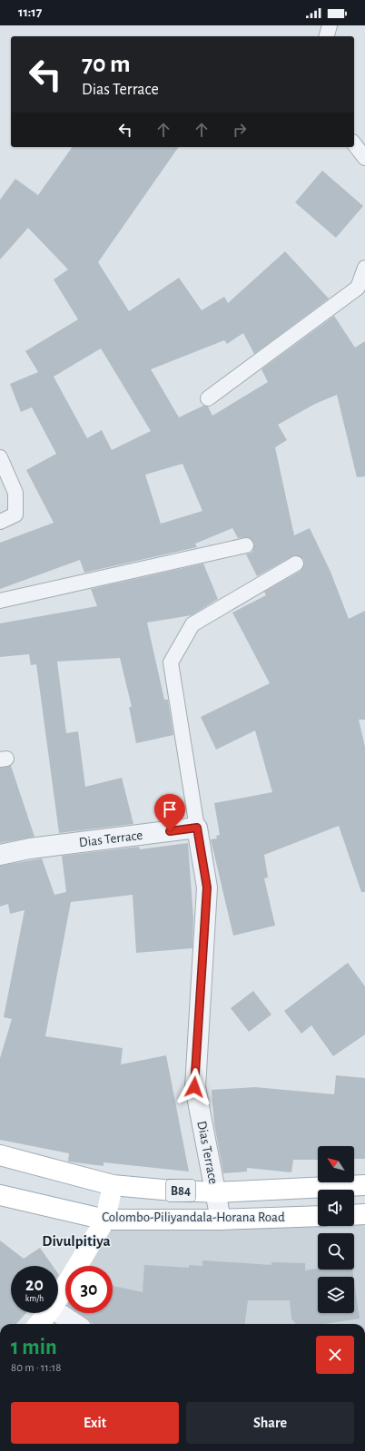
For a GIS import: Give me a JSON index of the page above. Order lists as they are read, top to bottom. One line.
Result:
{"streets":{"main road":["B84","Colombo-Piliyandala-Horana Road"],"street":["Dias Terrace"]},"crossings":[["Dias Terrace","Colombo-Piliyandala-Horana Road"]],"districts":["Divulpitiya"],"north":"top left","page":{"status":"11:17","turn":["70 m","Dias Terrace"],"speed":"20 km/h","limit":"30","heading":["1 min","80 m · 11:18"],"buttons":["Exit","Share"]}}
